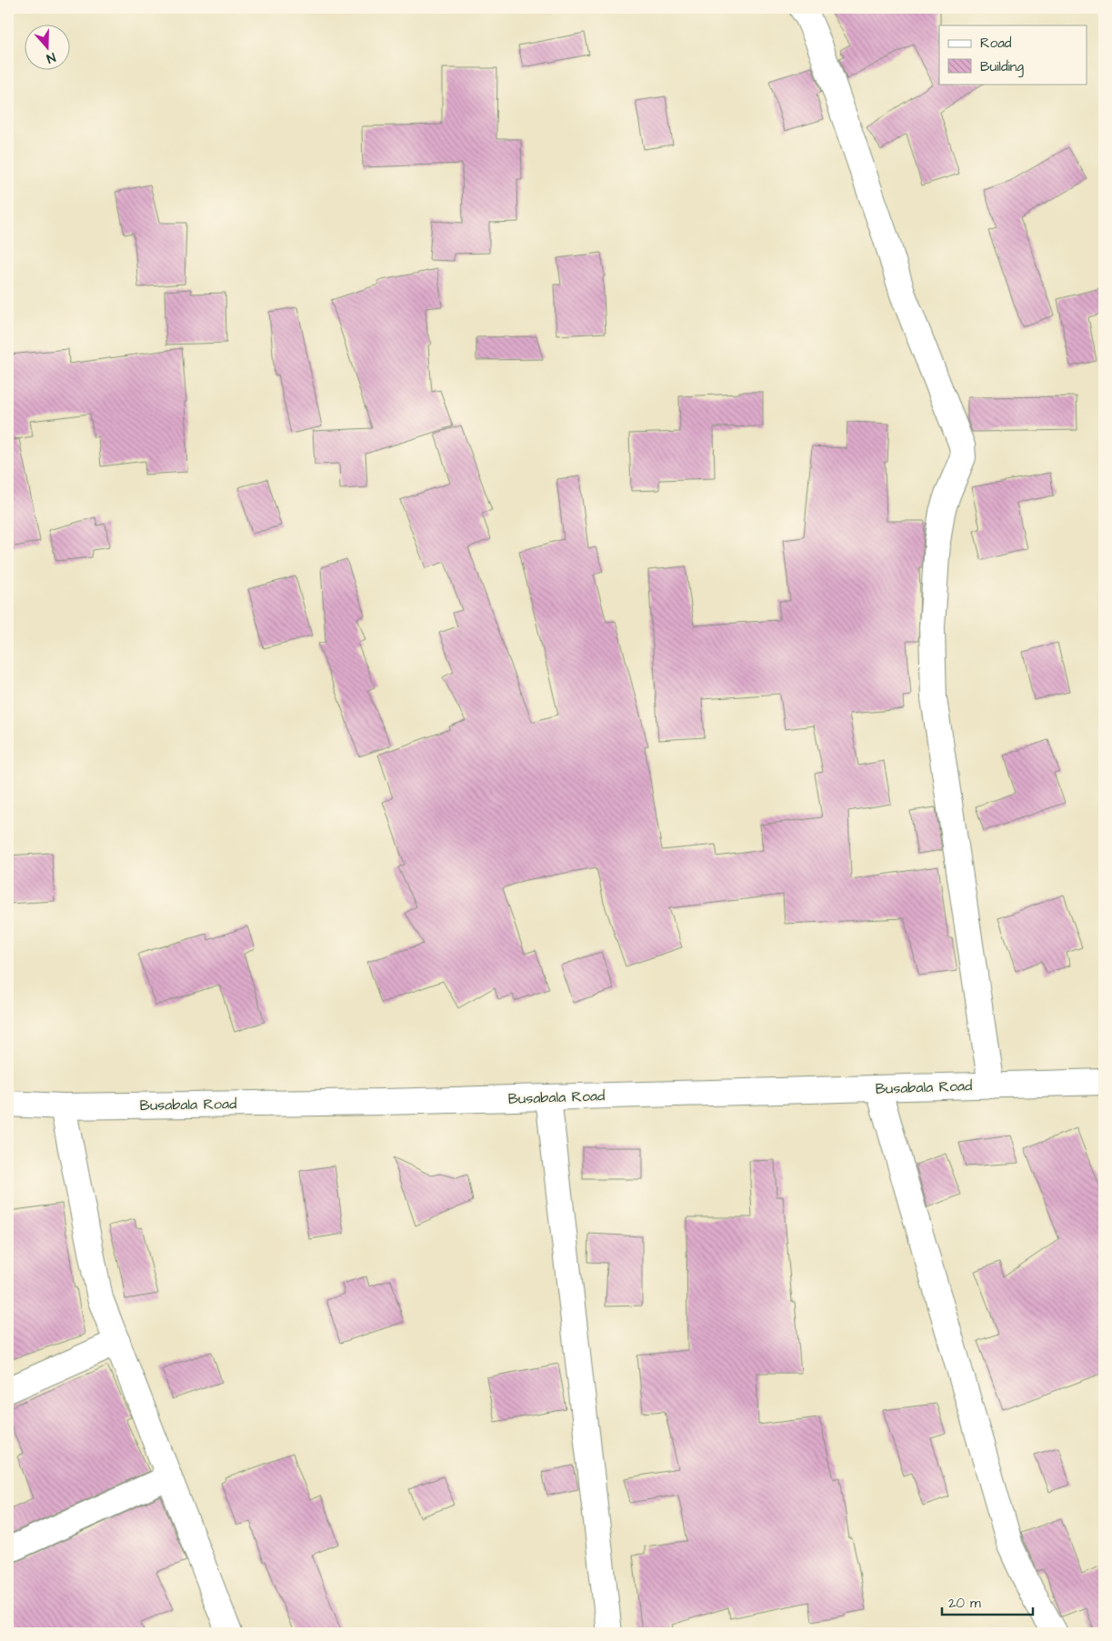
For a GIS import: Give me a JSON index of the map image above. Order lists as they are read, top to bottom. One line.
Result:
{"streets":{"street":["Busabala Road"]},"legend":["Road","Building"],"scale_bar":"20 m","north":"bottom"}
